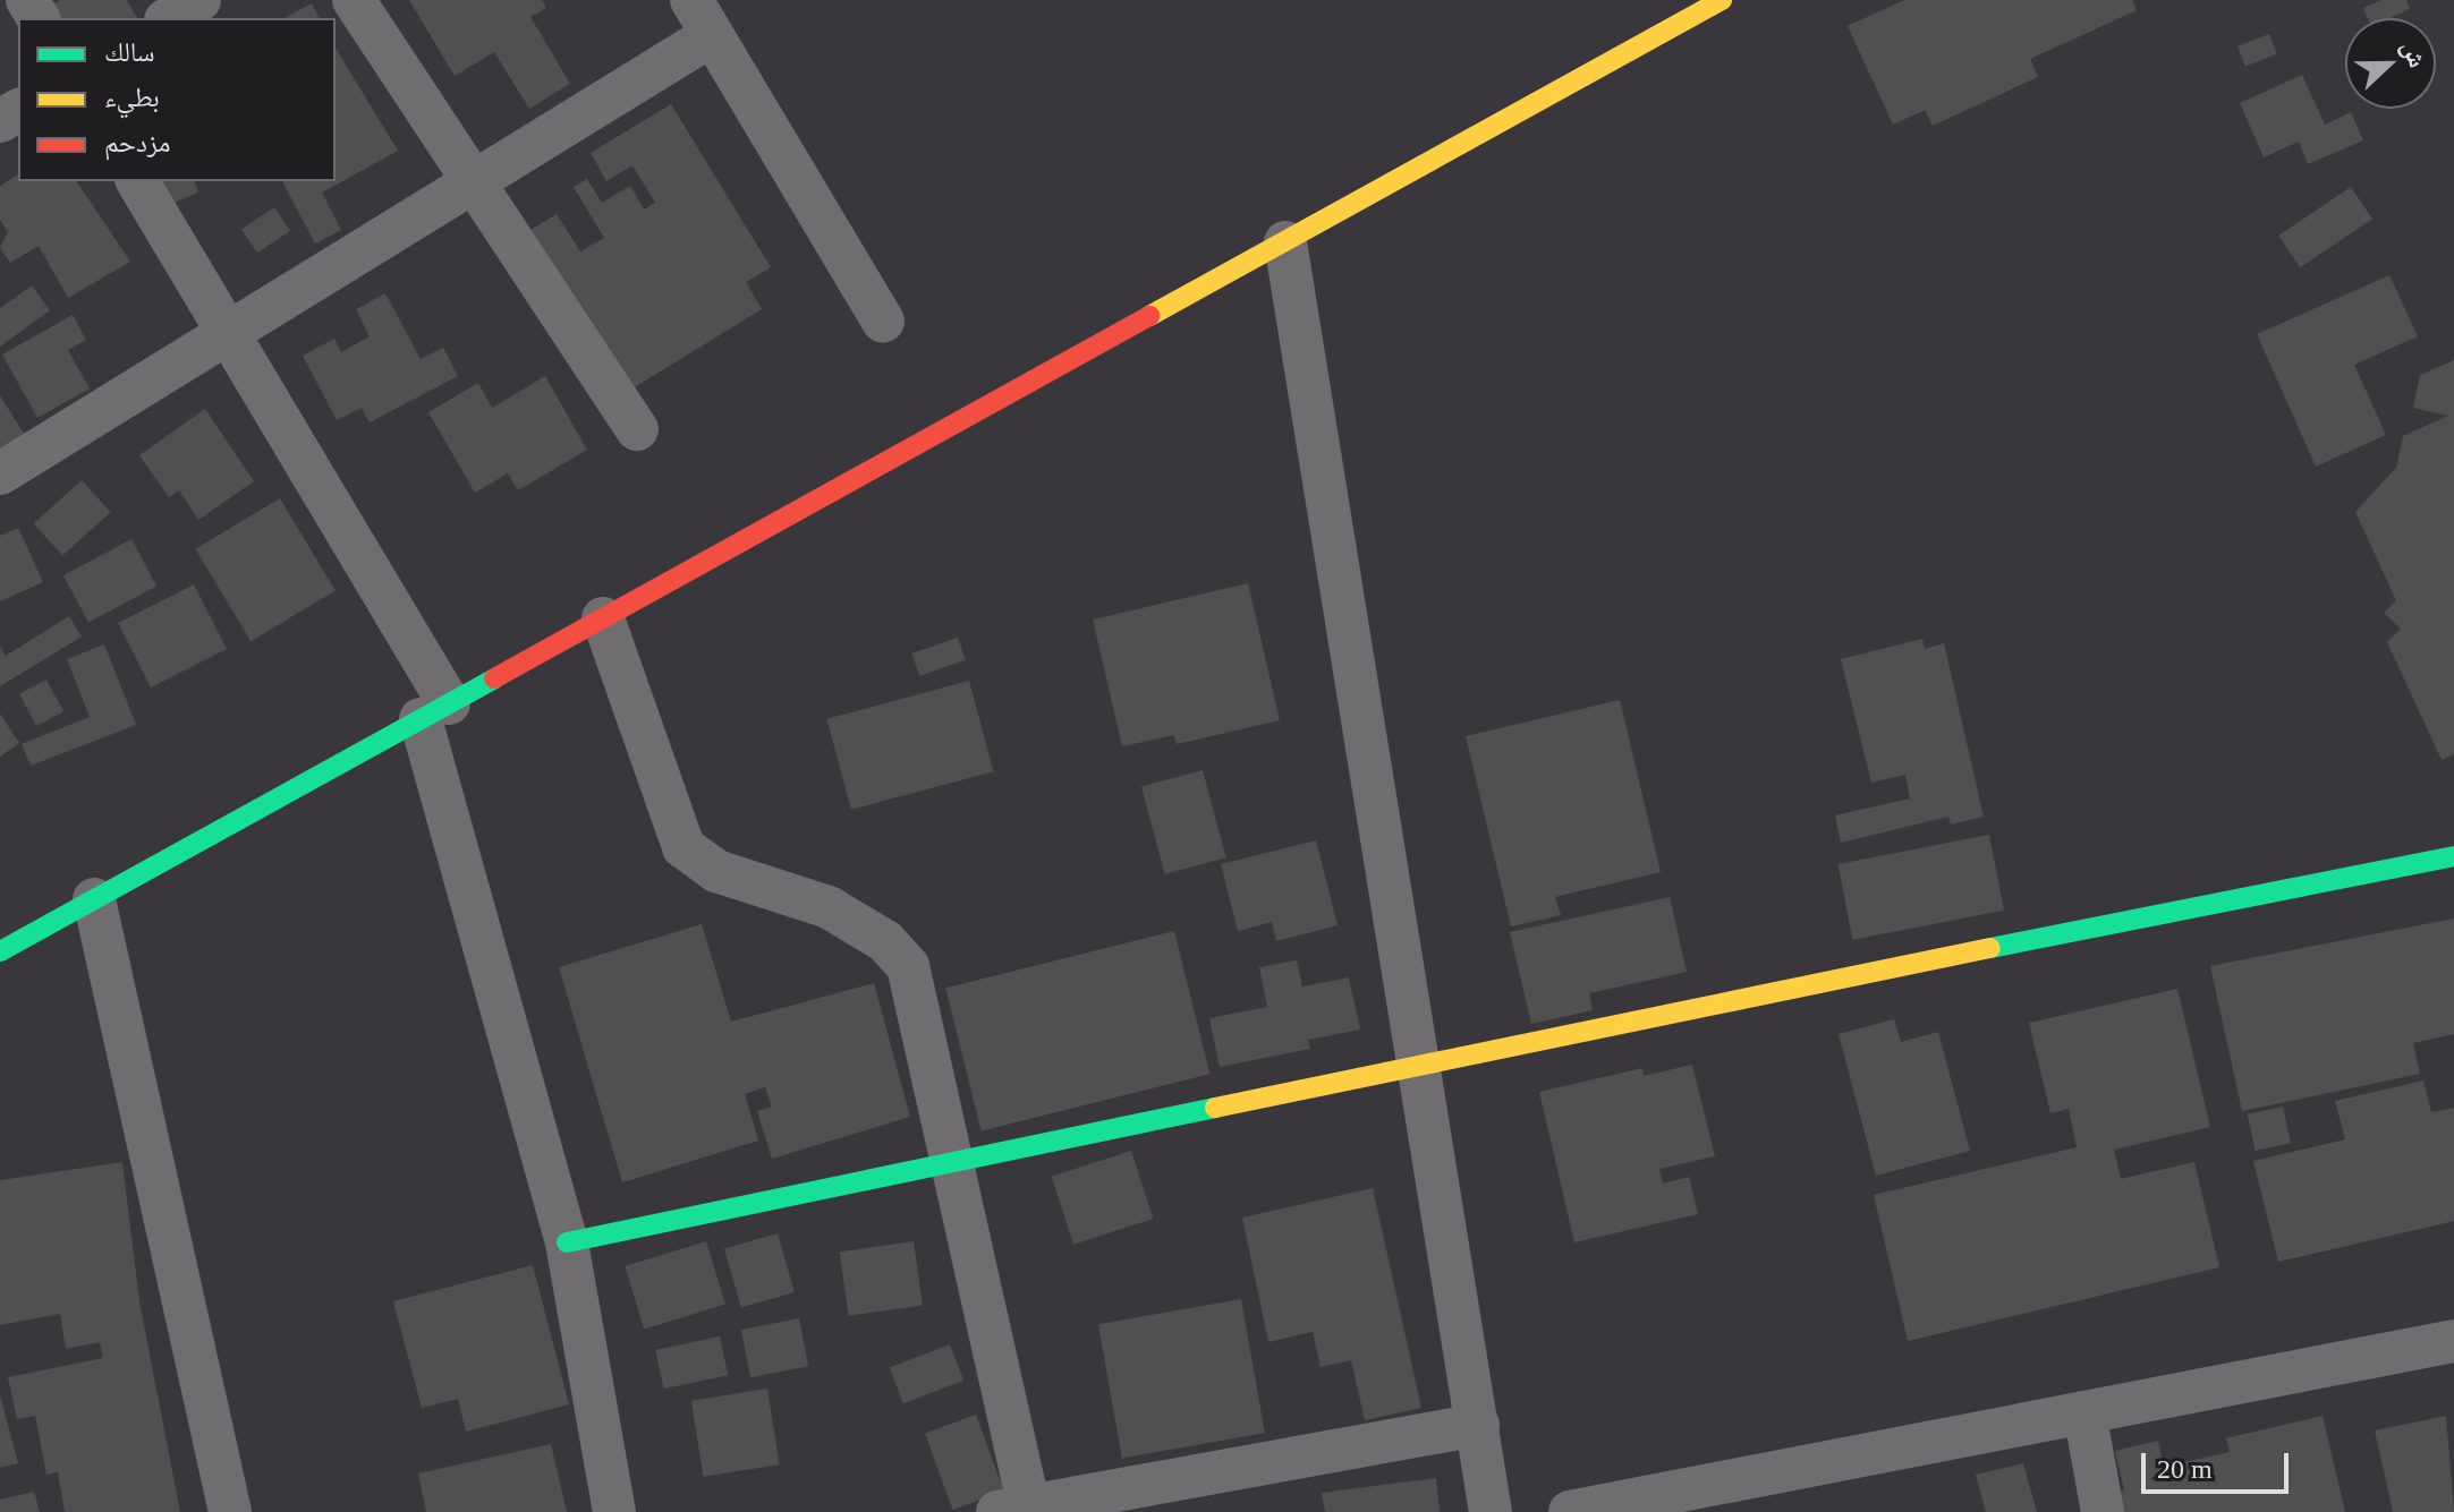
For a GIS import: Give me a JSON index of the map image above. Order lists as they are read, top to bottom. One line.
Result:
{"legend":["سالك","بطيء","مزدحم"],"scale_bar":"20 m","north":"right"}
